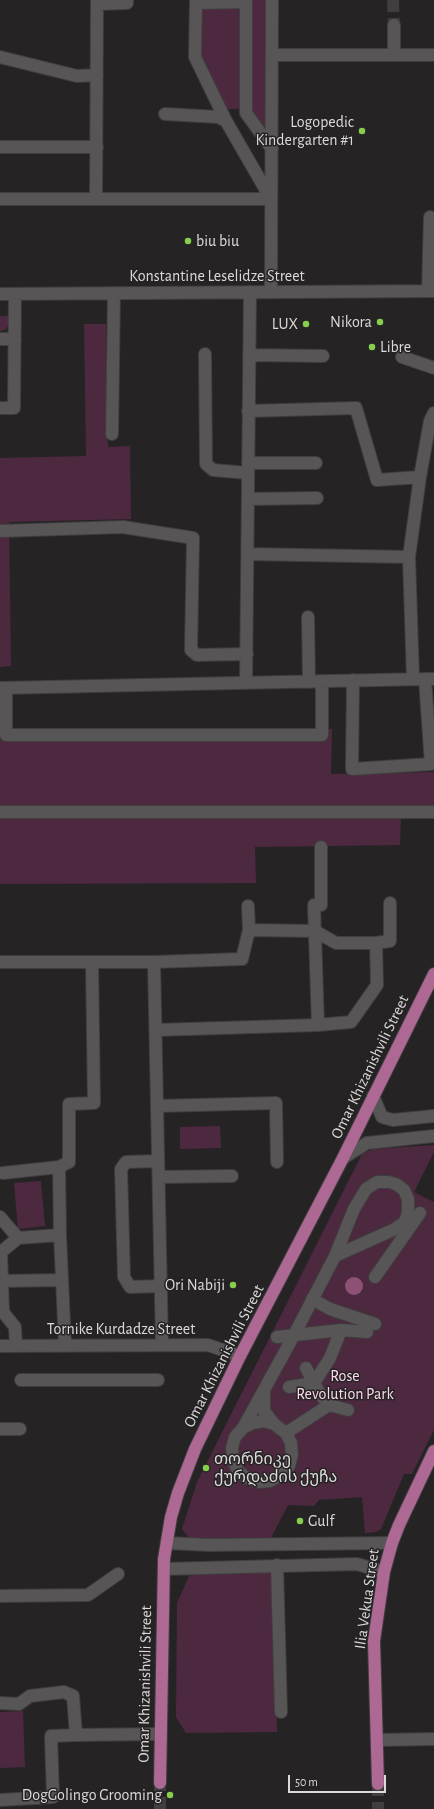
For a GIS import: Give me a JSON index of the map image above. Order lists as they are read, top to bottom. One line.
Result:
{"streets":{"main road":["Omar Khizanishvili Street","Ilia Vekua Street"],"street":["Konstantine Leselidze Street","Tornike Kurdadze Street"]},"crossings":[["Omar Khizanishvili Street","Tornike Kurdadze Street"]],"parks":["Rose Revolution Park"],"places":["Logopedic Kindergarten #1","biu biu","Nikora","LUX","Libre","Ori Nabiji","თორნიკე ქურდაძის ქუჩა","Gulf","DogGolingo Grooming"],"scale_bar":"50 m"}
